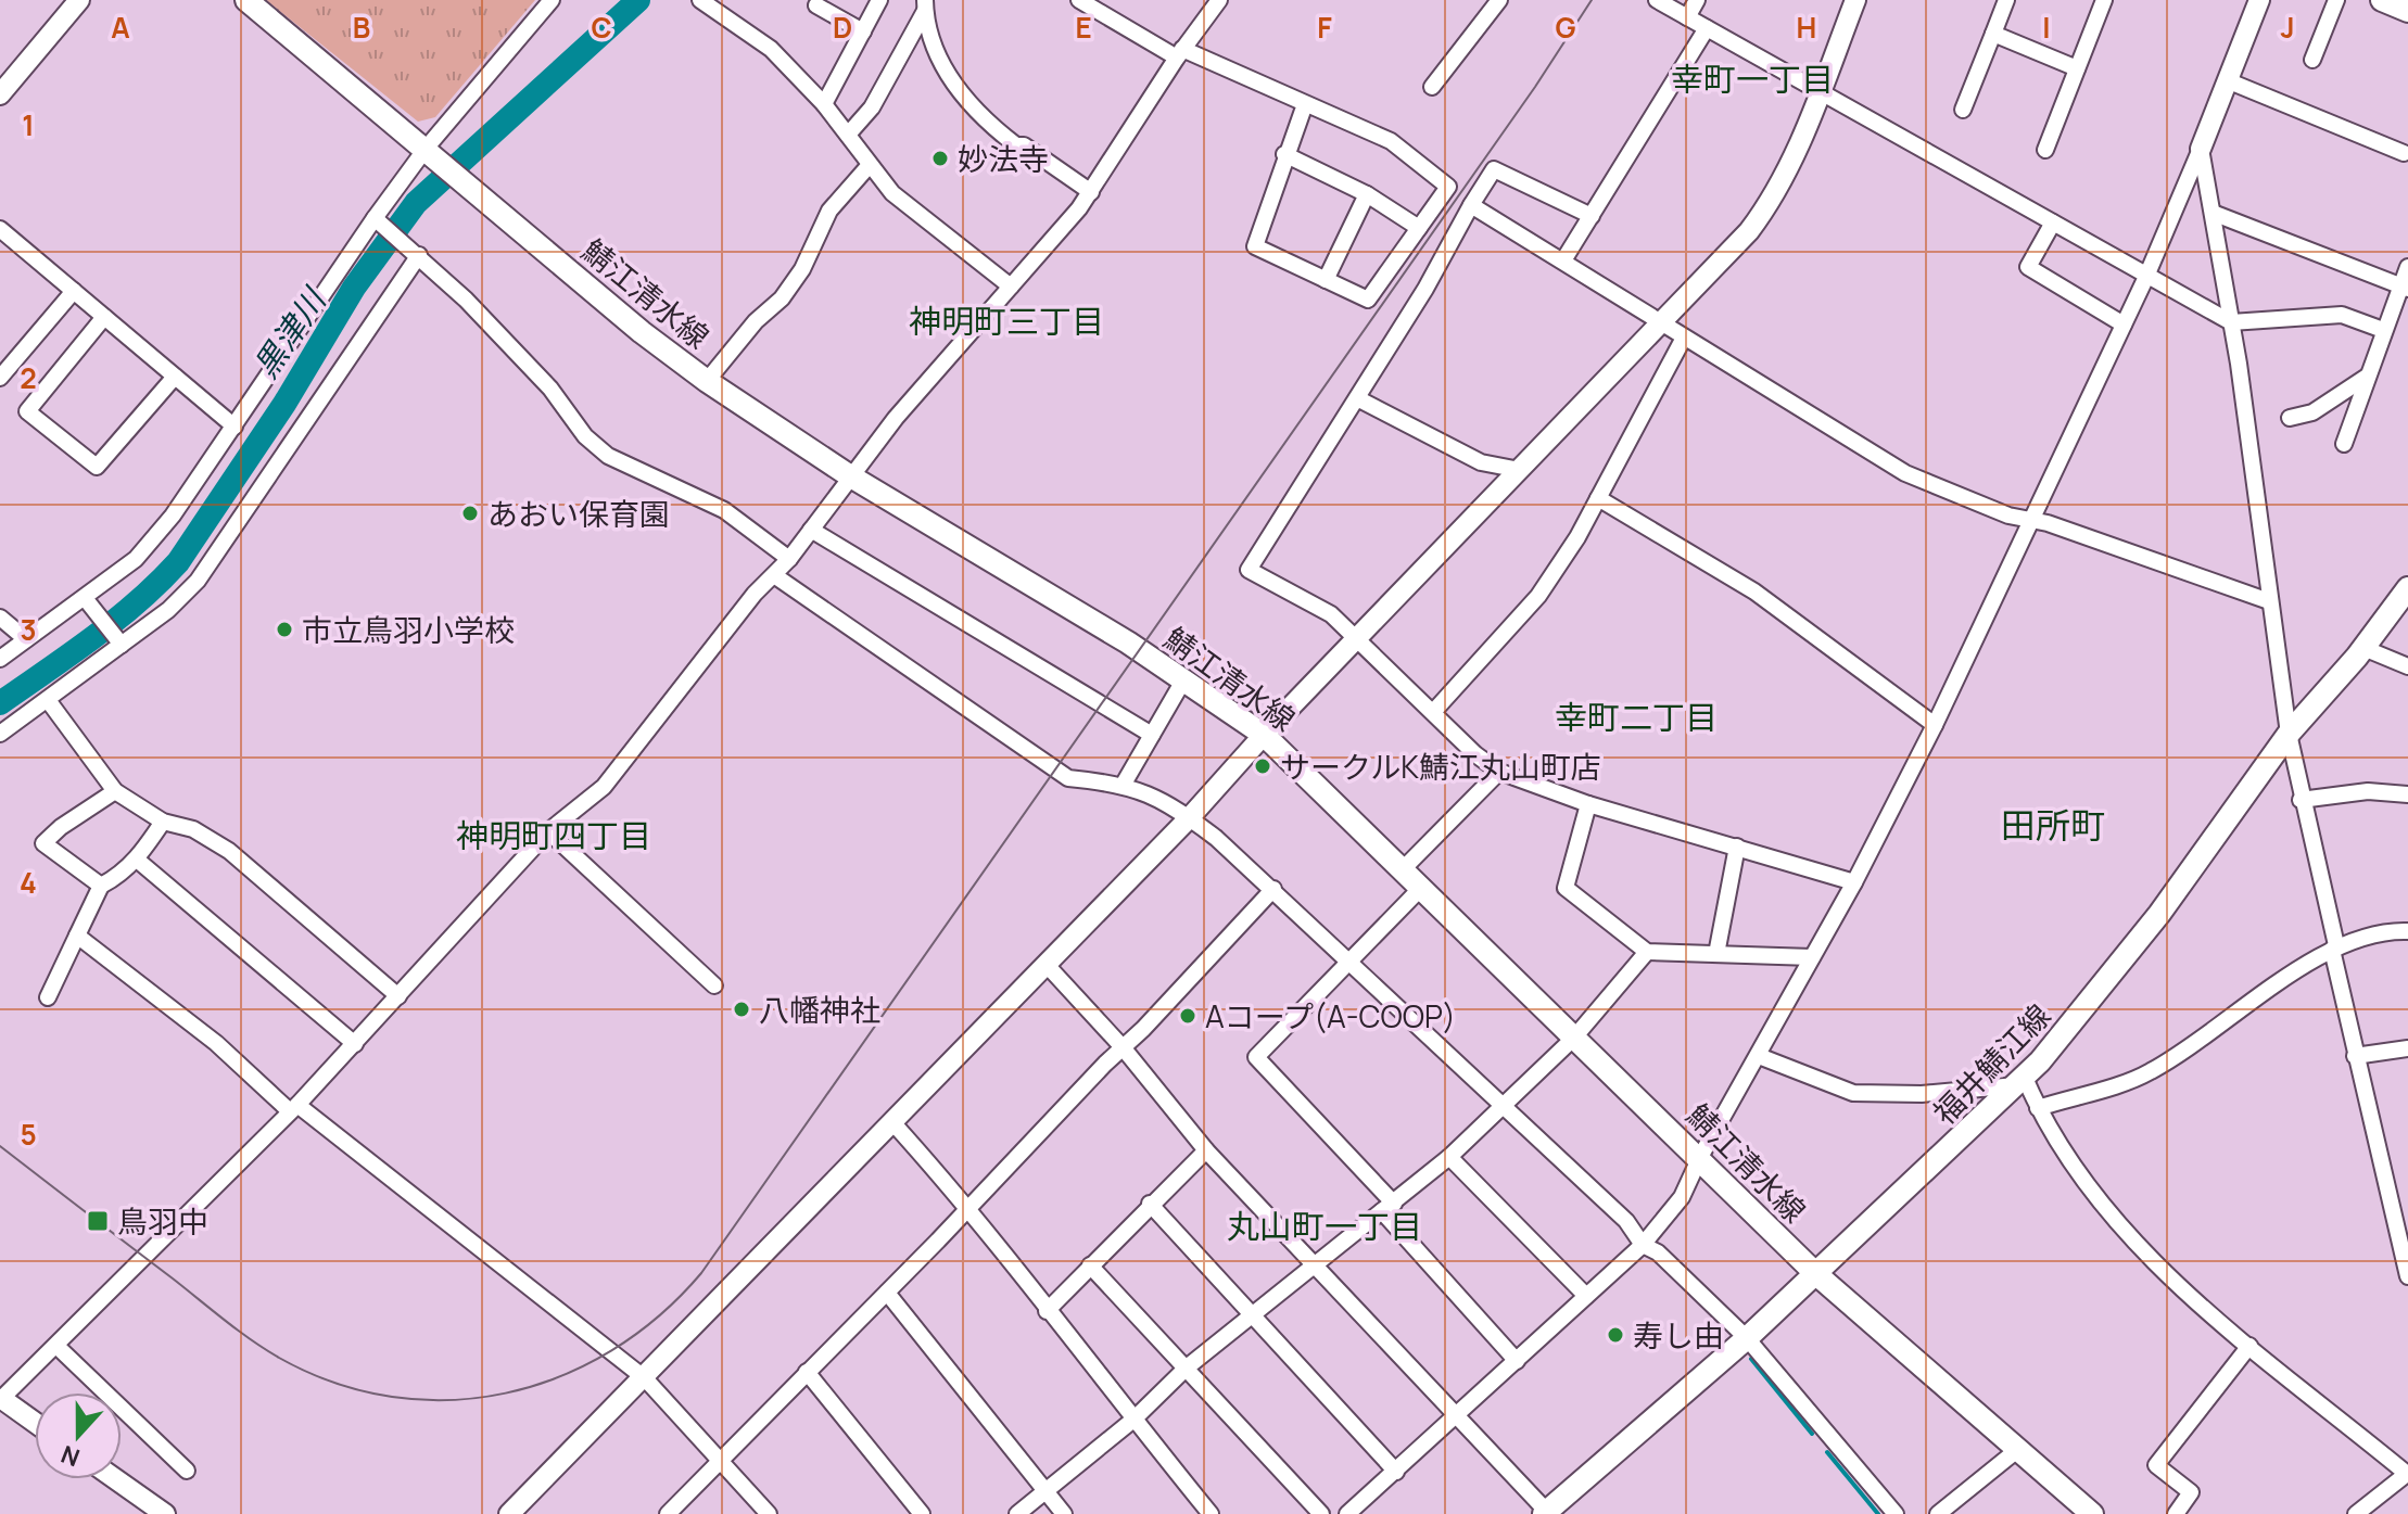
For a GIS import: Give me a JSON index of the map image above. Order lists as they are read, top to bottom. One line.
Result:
{"streets":{"main road":["鯖江清水線","福井鯖江線"]},"crossings":[["鯖江清水線","福井鯖江線"]],"districts":["幸町一丁目","神明町三丁目","幸町二丁目","田所町","神明町四丁目","丸山町一丁目"],"water":["黒津川"],"places":{"other":["妙法寺","あおい保育園","市立鳥羽小学校","サークルK鯖江丸山町店","八幡神社","Aコープ(A-COOP)","寿し由"],"transit":["鳥羽中"]},"north":"bottom","grid":{"columns":["A","B","C","D","E","F","G","H","I","J"],"rows":["1","2","3","4","5"]}}
